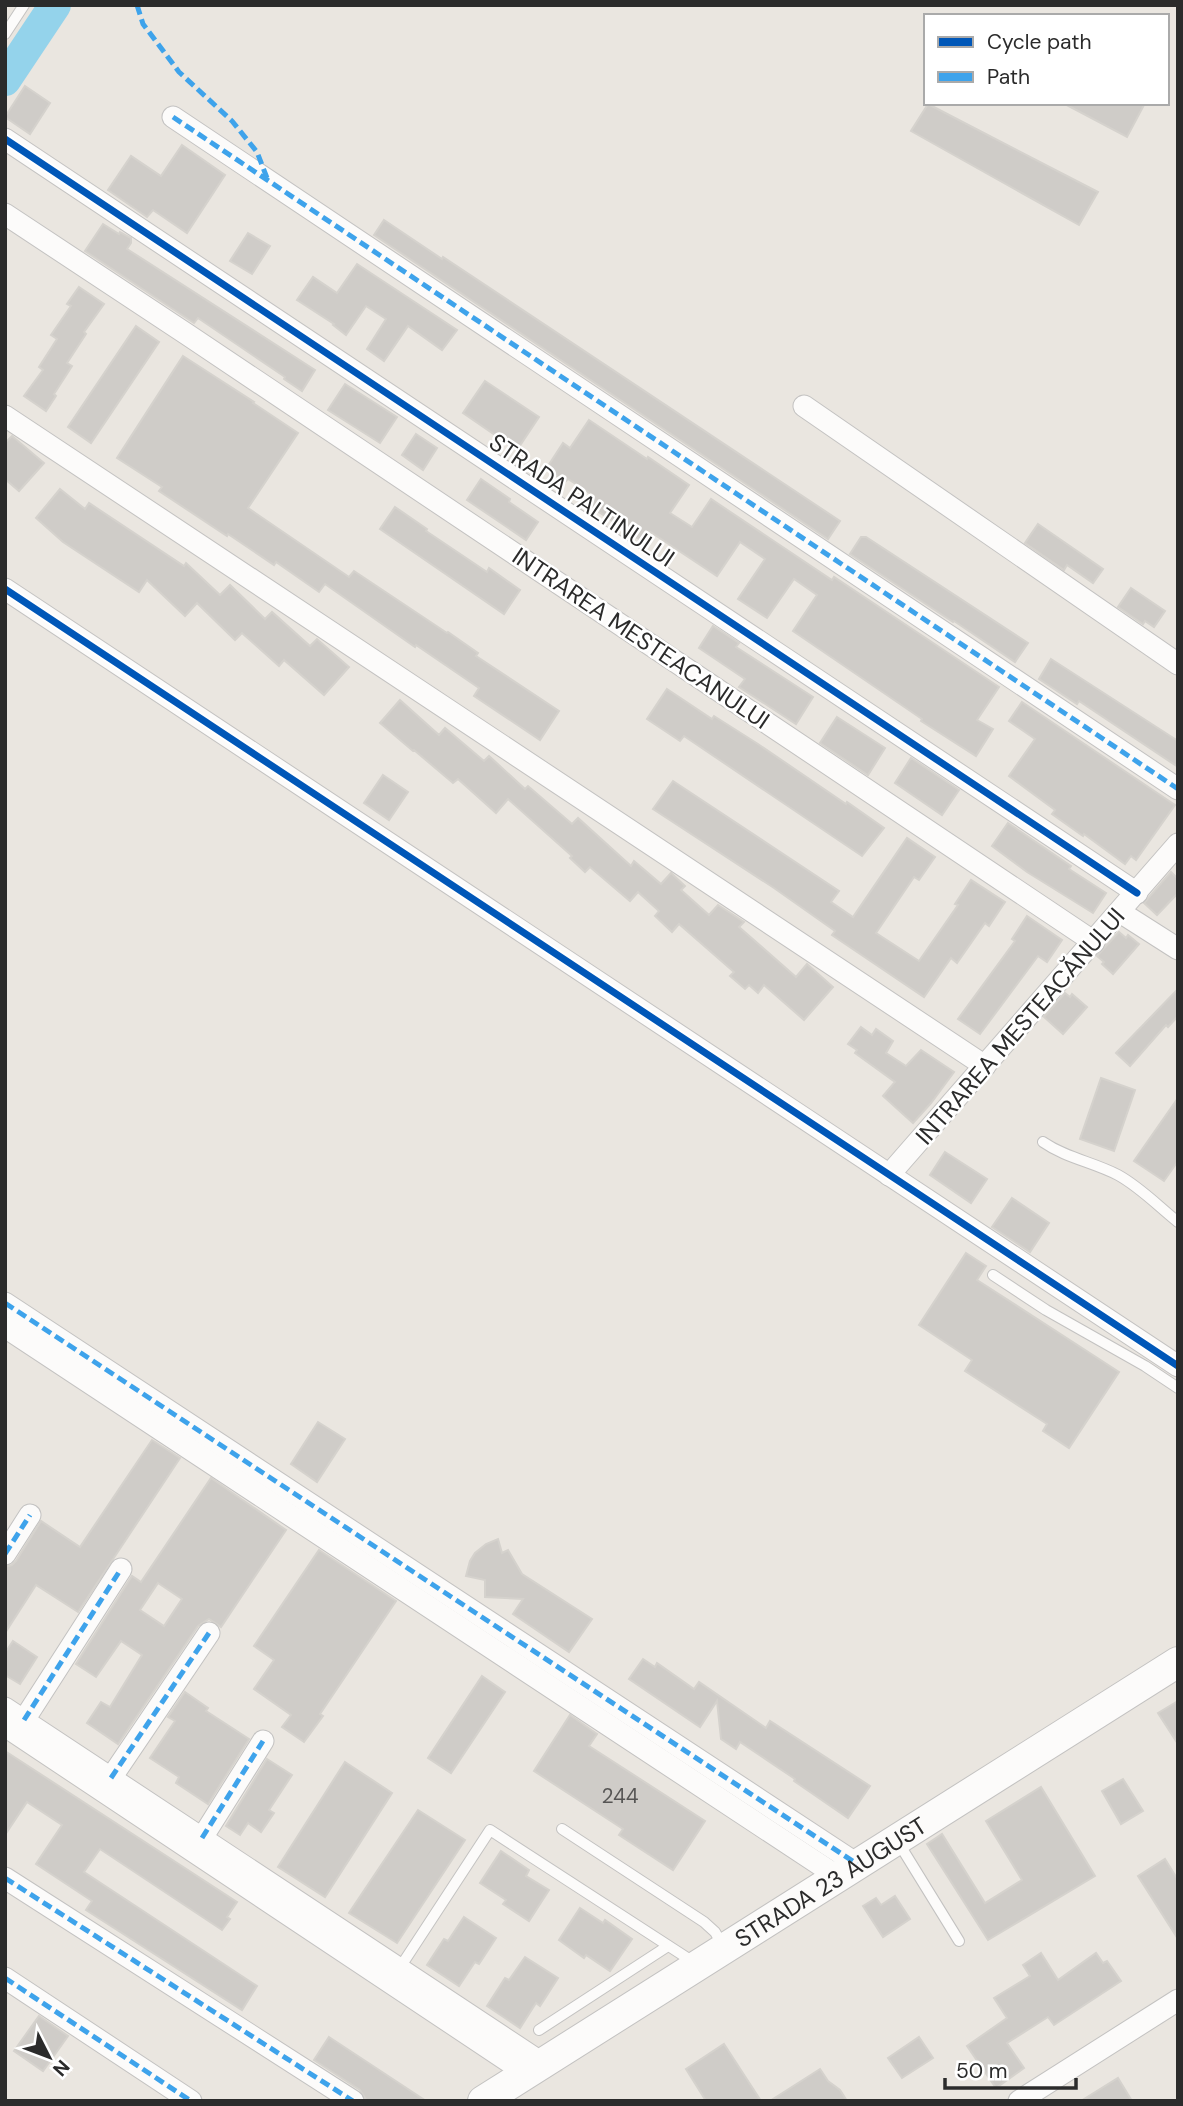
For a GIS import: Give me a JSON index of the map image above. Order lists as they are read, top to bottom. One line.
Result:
{"streets":{"main road":["STRADA 23 AUGUST"],"street":["STRADA PALTINULUI","INTRAREA MESTEACANULUI","INTRAREA MESTEACĂNULUI"]},"crossings":[["STRADA PALTINULUI","INTRAREA MESTEACĂNULUI"],["INTRAREA MESTEACANULUI","INTRAREA MESTEACĂNULUI"]],"house_numbers":["244"],"legend":["Cycle path","Path"],"scale_bar":"50 m","north":"bottom right"}
